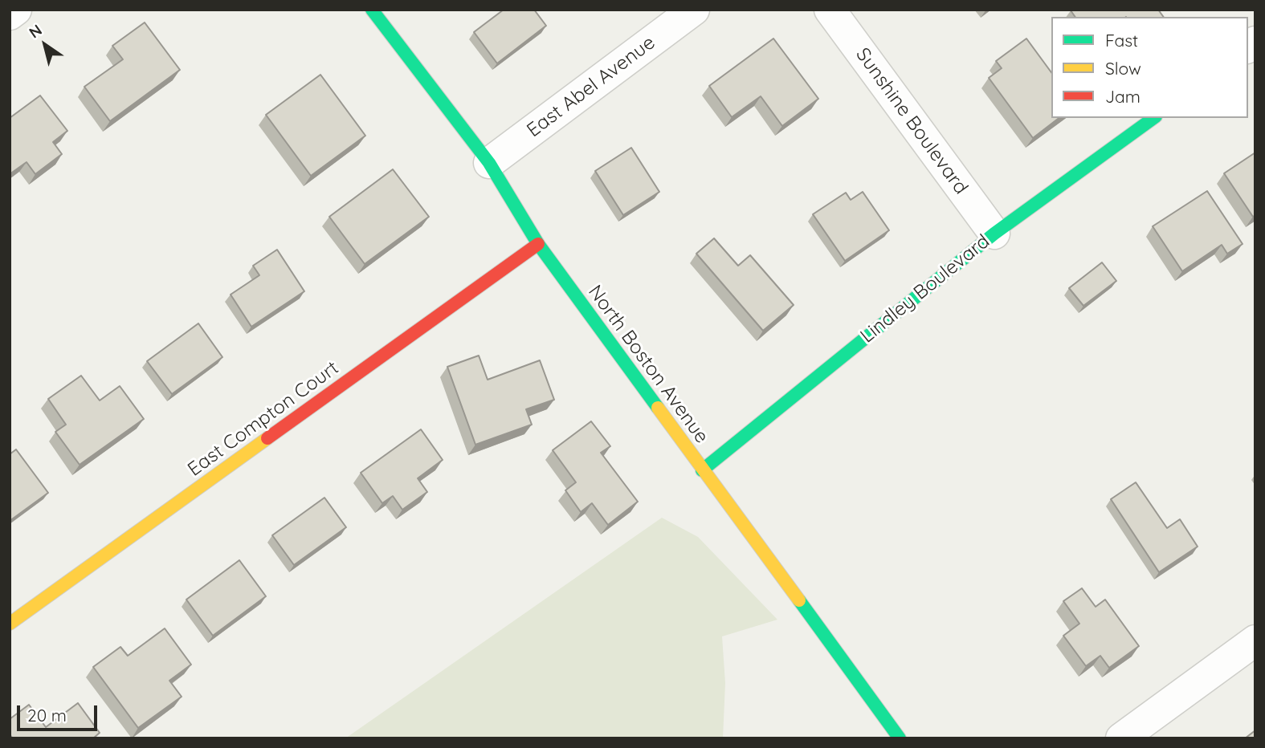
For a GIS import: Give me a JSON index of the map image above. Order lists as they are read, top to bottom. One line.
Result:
{"streets":{"street":["East Abel Avenue","Sunshine Boulevard","Lindley Boulevard","North Boston Avenue","East Compton Court"]},"crossings":[["East Abel Avenue","North Boston Avenue"],["Sunshine Boulevard","Lindley Boulevard"],["Lindley Boulevard","North Boston Avenue"],["North Boston Avenue","East Compton Court"]],"legend":["Fast","Slow","Jam"],"scale_bar":"20 m","north":"top left"}
